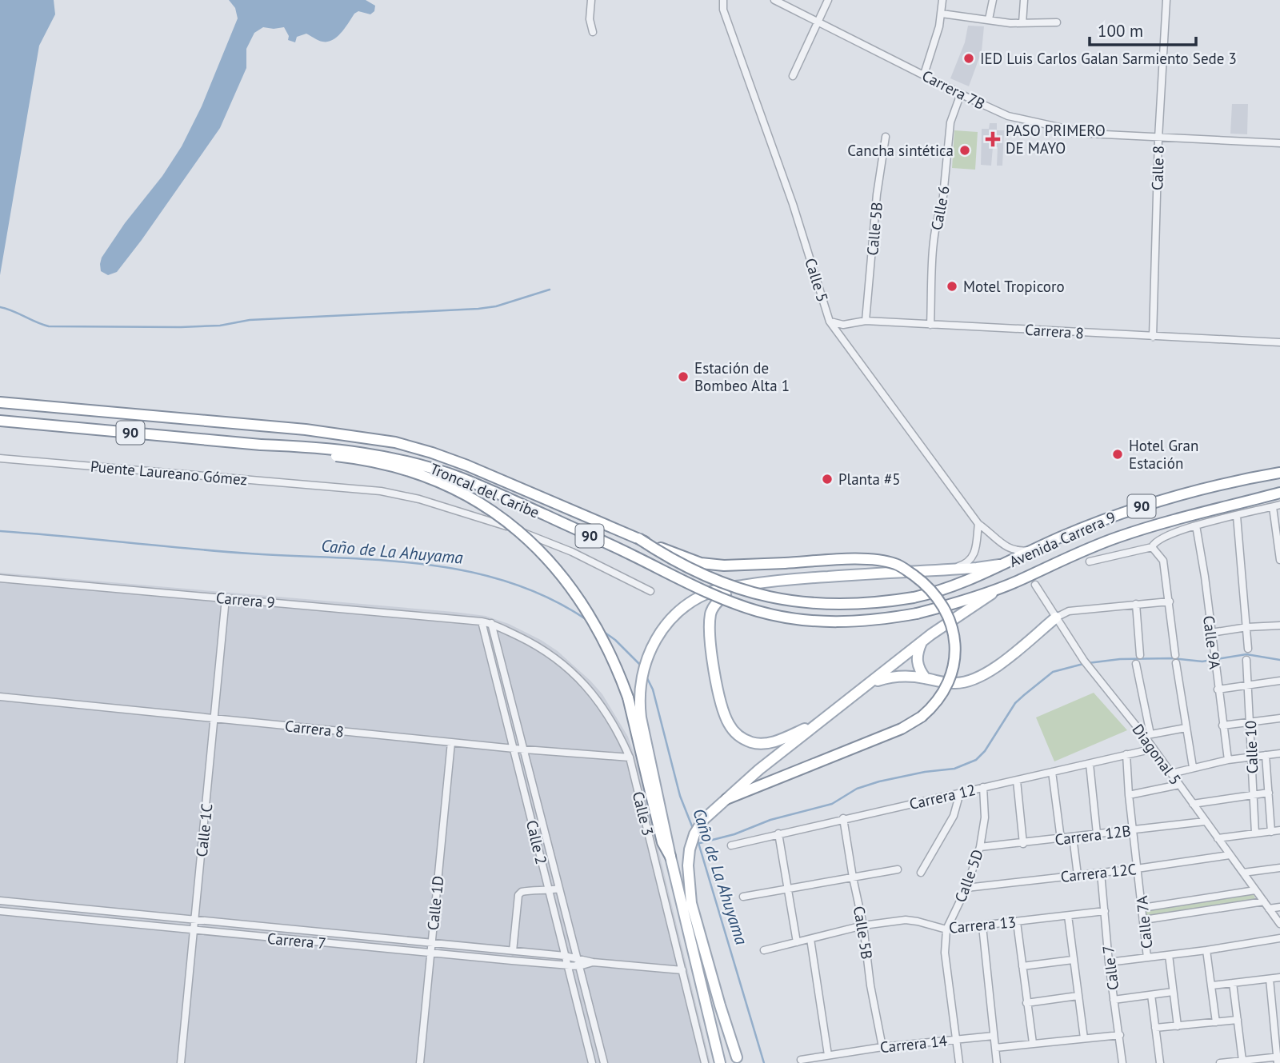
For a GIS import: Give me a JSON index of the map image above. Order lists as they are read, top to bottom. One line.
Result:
{"streets":{"main road":["90","Troncal del Caribe","Avenida Carrera 9"],"street":["Carrera 7B","Calle 8","Calle 6","Calle 5B","Calle 5","Carrera 8","Puente Laureano Gómez","Carrera 9","Calle 9A","Calle 10","Diagonal 5","Carrera 12","Calle 3","Calle 1C","Carrera 12B","Calle 2","Carrera 12C","Calle 5D","Calle 1D","Calle 7A","Carrera 13","Carrera 7","Calle 7","Carrera 14"]},"crossings":[["Carrera 7B","Calle 8"],["Carrera 7B","Calle 6"],["Calle 8","Carrera 8"],["Calle 6","Carrera 8"],["Calle 5B","Carrera 8"],["Calle 5B","Carrera 12"],["Calle 5B","Carrera 13"],["Calle 5B","Carrera 14"],["Calle 5","Carrera 8"],["Calle 5","Avenida Carrera 9"],["Carrera 8","Calle 3"],["Carrera 8","Calle 1C"],["Carrera 8","Calle 2"],["Carrera 8","Calle 1D"],["Troncal del Caribe","Avenida Carrera 9"],["Carrera 9","Calle 3"],["Carrera 9","Calle 1C"],["Carrera 9","Calle 2"],["Diagonal 5","Carrera 12"],["Diagonal 5","Carrera 12B"],["Diagonal 5","Carrera 12C"],["Carrera 12","Calle 5D"],["Carrera 12","Calle 7A"],["Calle 3","Calle 2"],["Calle 3","Carrera 7"],["Calle 1C","Carrera 7"],["Carrera 12B","Calle 5D"],["Carrera 12B","Calle 7A"],["Calle 2","Carrera 7"],["Carrera 12C","Calle 5D"],["Carrera 12C","Calle 7A"],["Carrera 12C","Calle 7"],["Calle 5D","Carrera 13"],["Calle 5D","Carrera 14"],["Calle 1D","Carrera 7"],["Carrera 13","Calle 7"]],"water":["Caño de La Ahuyama"],"places":{"other":["IED Luis Carlos Galan Sarmiento Sede 3","Cancha sintética","Motel Tropicoro","Estación de Bombeo Alta 1","Hotel Gran Estación","Planta #5"],"health":["PASO PRIMERO DE MAYO"]},"scale_bar":"100 m"}
